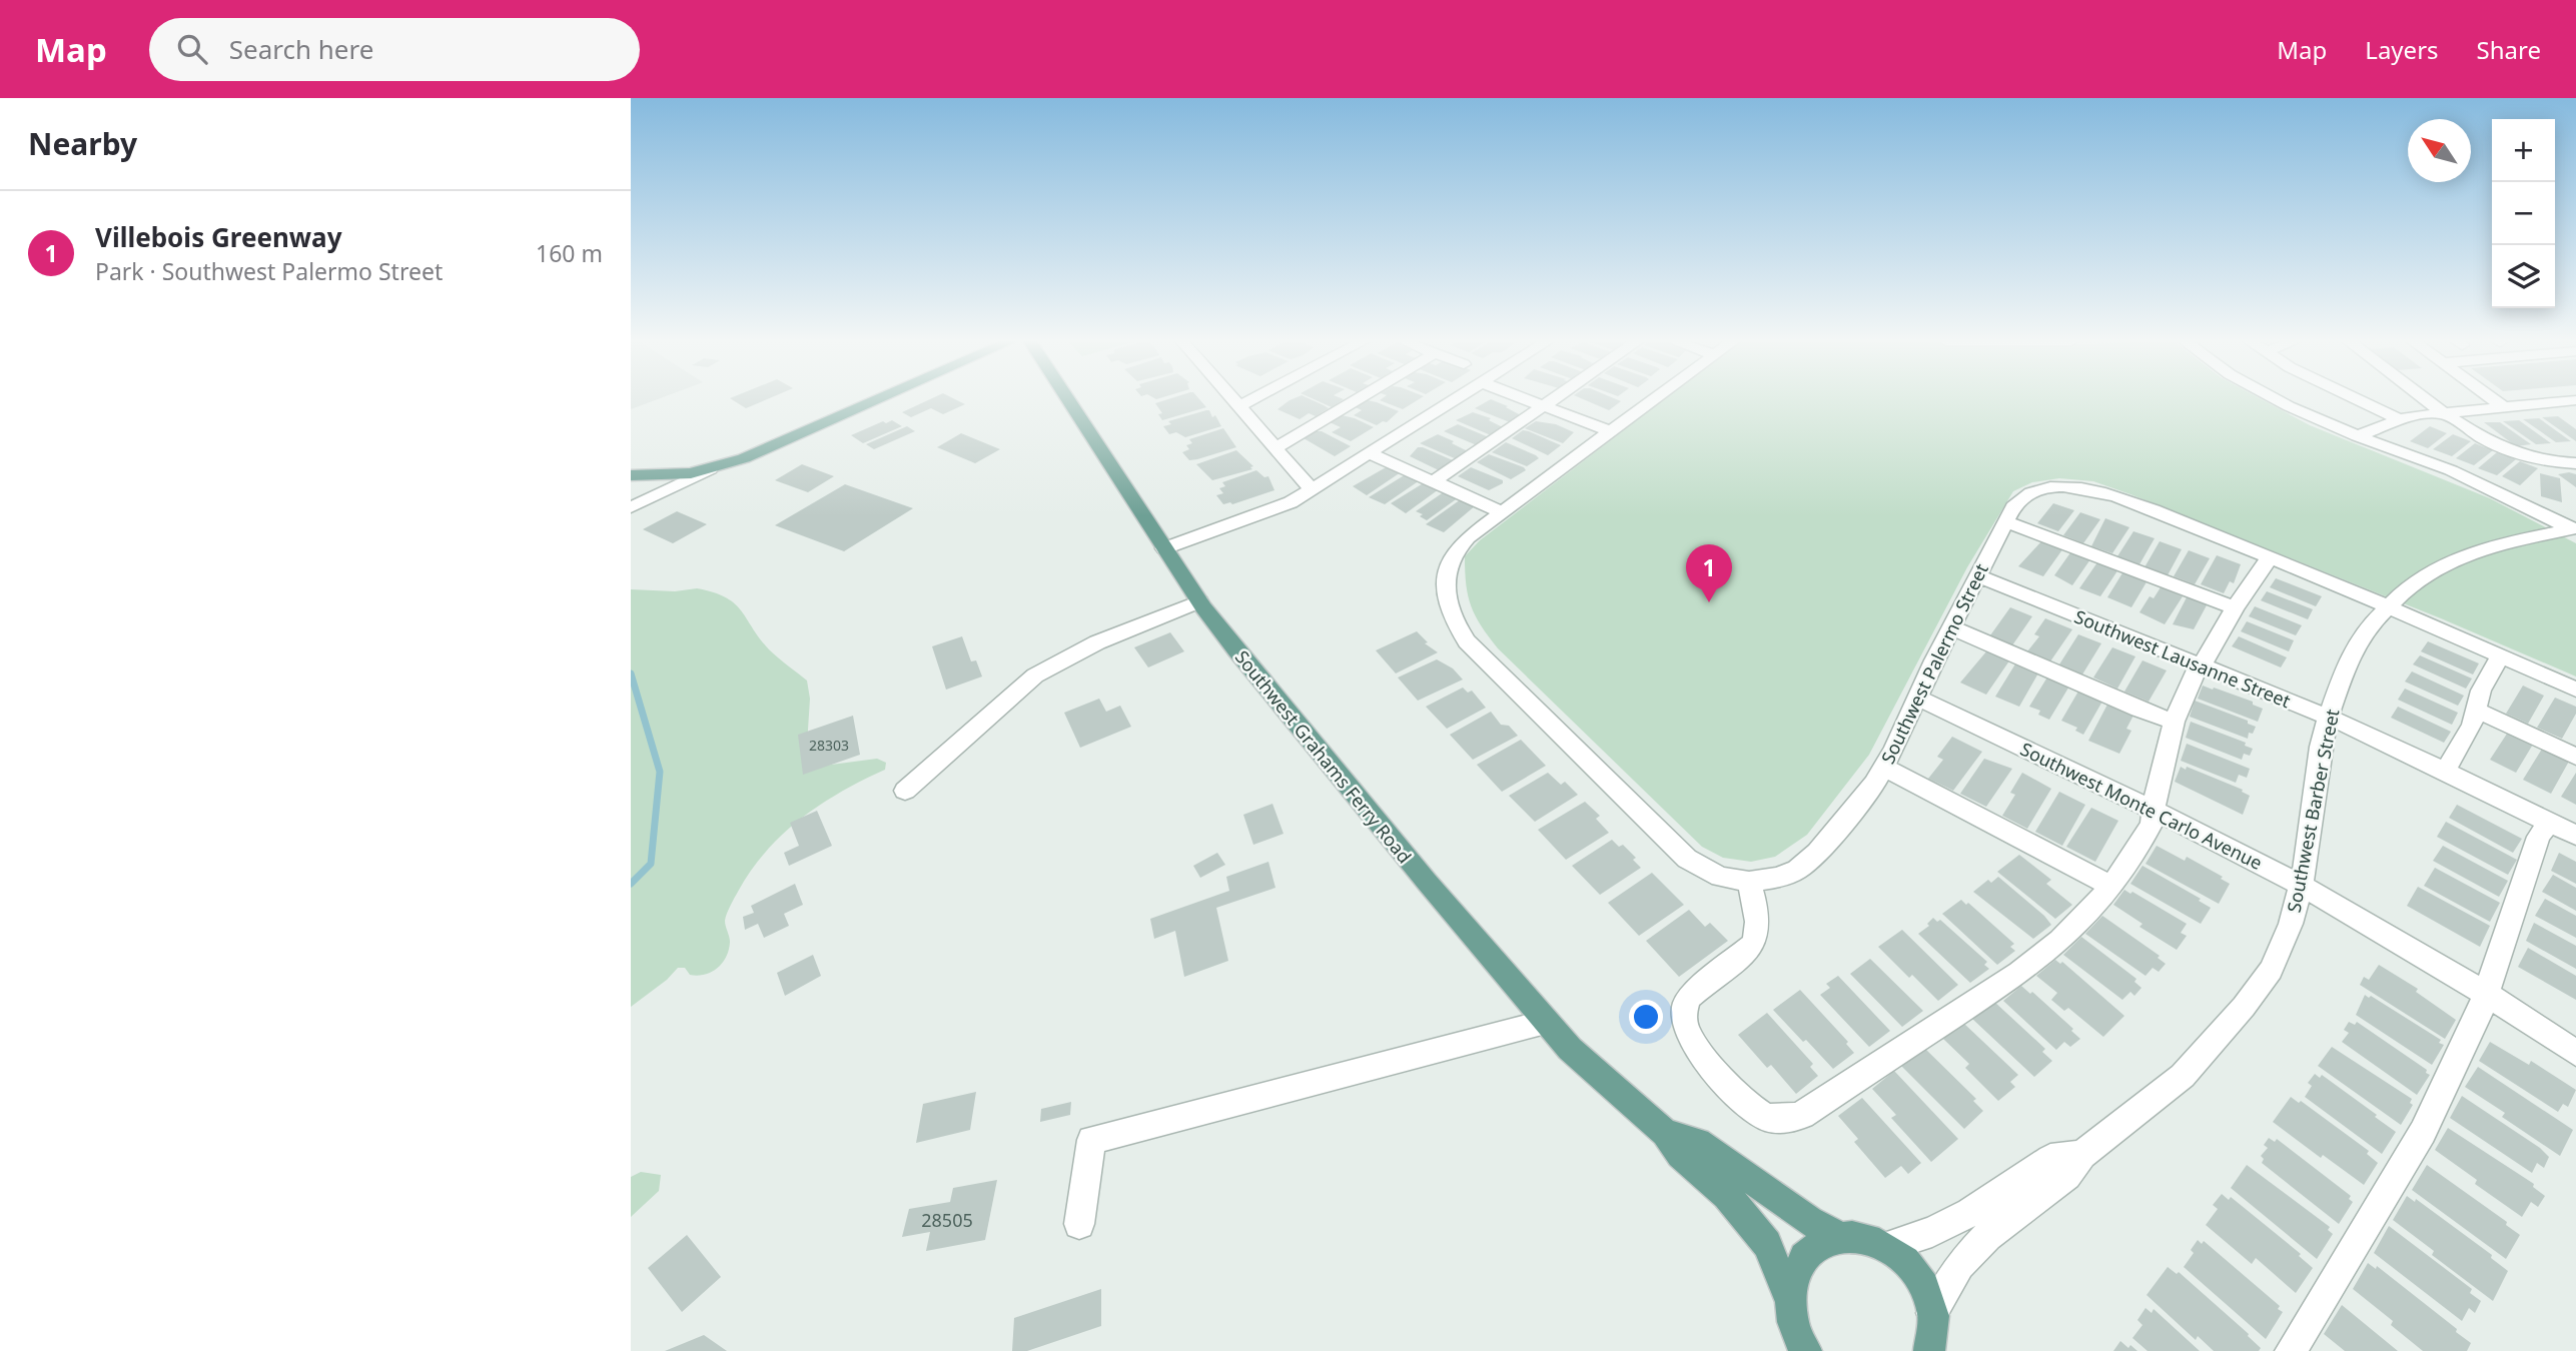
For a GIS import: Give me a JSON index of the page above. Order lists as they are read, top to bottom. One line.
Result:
{"streets":{"main road":["Southwest Grahams Ferry Road"],"street":["Southwest Lausanne Street","Southwest Palermo Street","Southwest Monte Carlo Avenue","Southwest Barber Street"]},"crossings":[["Southwest Lausanne Street","Southwest Palermo Street"],["Southwest Lausanne Street","Southwest Barber Street"],["Southwest Palermo Street","Southwest Monte Carlo Avenue"],["Southwest Palermo Street","Southwest Barber Street"],["Southwest Monte Carlo Avenue","Southwest Barber Street"]],"house_numbers":["28303","28505"],"north":"top left","page":{"header":"Map","search":"Search here","nav":["Map","Layers","Share"],"heading":"Nearby","map_buttons":["+","−"],"list":[{"mark":"1","name":"Villebois Greenway","note":"Park · Southwest Palermo Street","value":"160 m"}],"pins":"1"}}
